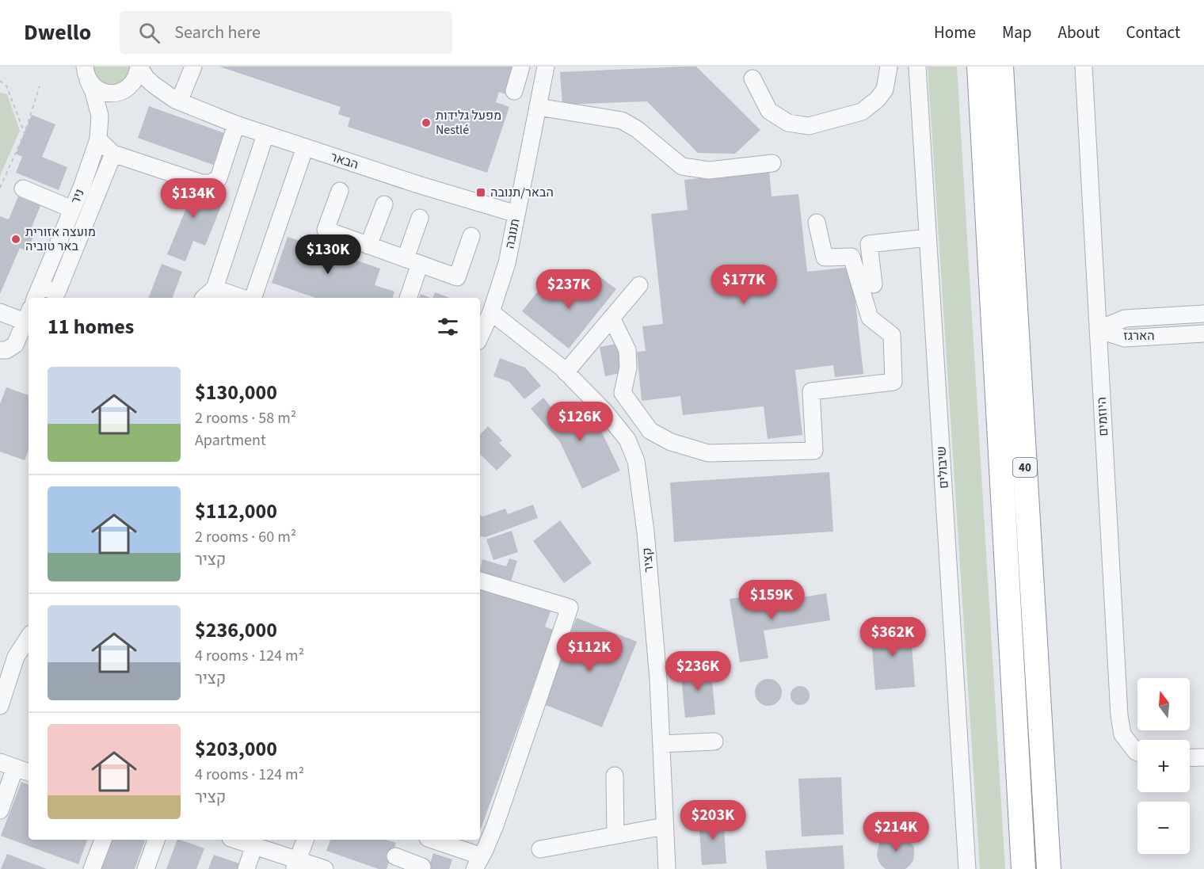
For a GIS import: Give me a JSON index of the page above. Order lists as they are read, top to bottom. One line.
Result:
{"streets":{"highway":["40"],"street":["הבאר","ניר","תנובה","הארגז","היוזמים","שיבולים","קציר"]},"crossings":[["הבאר","ניר"],["הבאר","תנובה"],["תנובה","קציר"],["הארגז","היוזמים"]],"places":{"other":["מפעל גלידות Nestlé","מועצה אזורית באר טוביה"],"transit":["הבאר/תנובה"]},"north":"top","page":{"header":"Dwello","search":"Search here","nav":["Home","Map","About","Contact"],"price":["$134K","$130K","$177K","$237K","$126K","$159K","$362K","$112K","$236K","$203K","$214K"],"heading":"11 homes","list":[{"name":"$130,000","note":"2 rooms · 58 m² · Apartment"},{"name":"$112,000","note":"2 rooms · 60 m² · קציר"},{"name":"$236,000","note":"4 rooms · 124 m² · קציר"},{"name":"$203,000","note":"4 rooms · 124 m² · קציר"}],"map_buttons":["+","−"]}}
